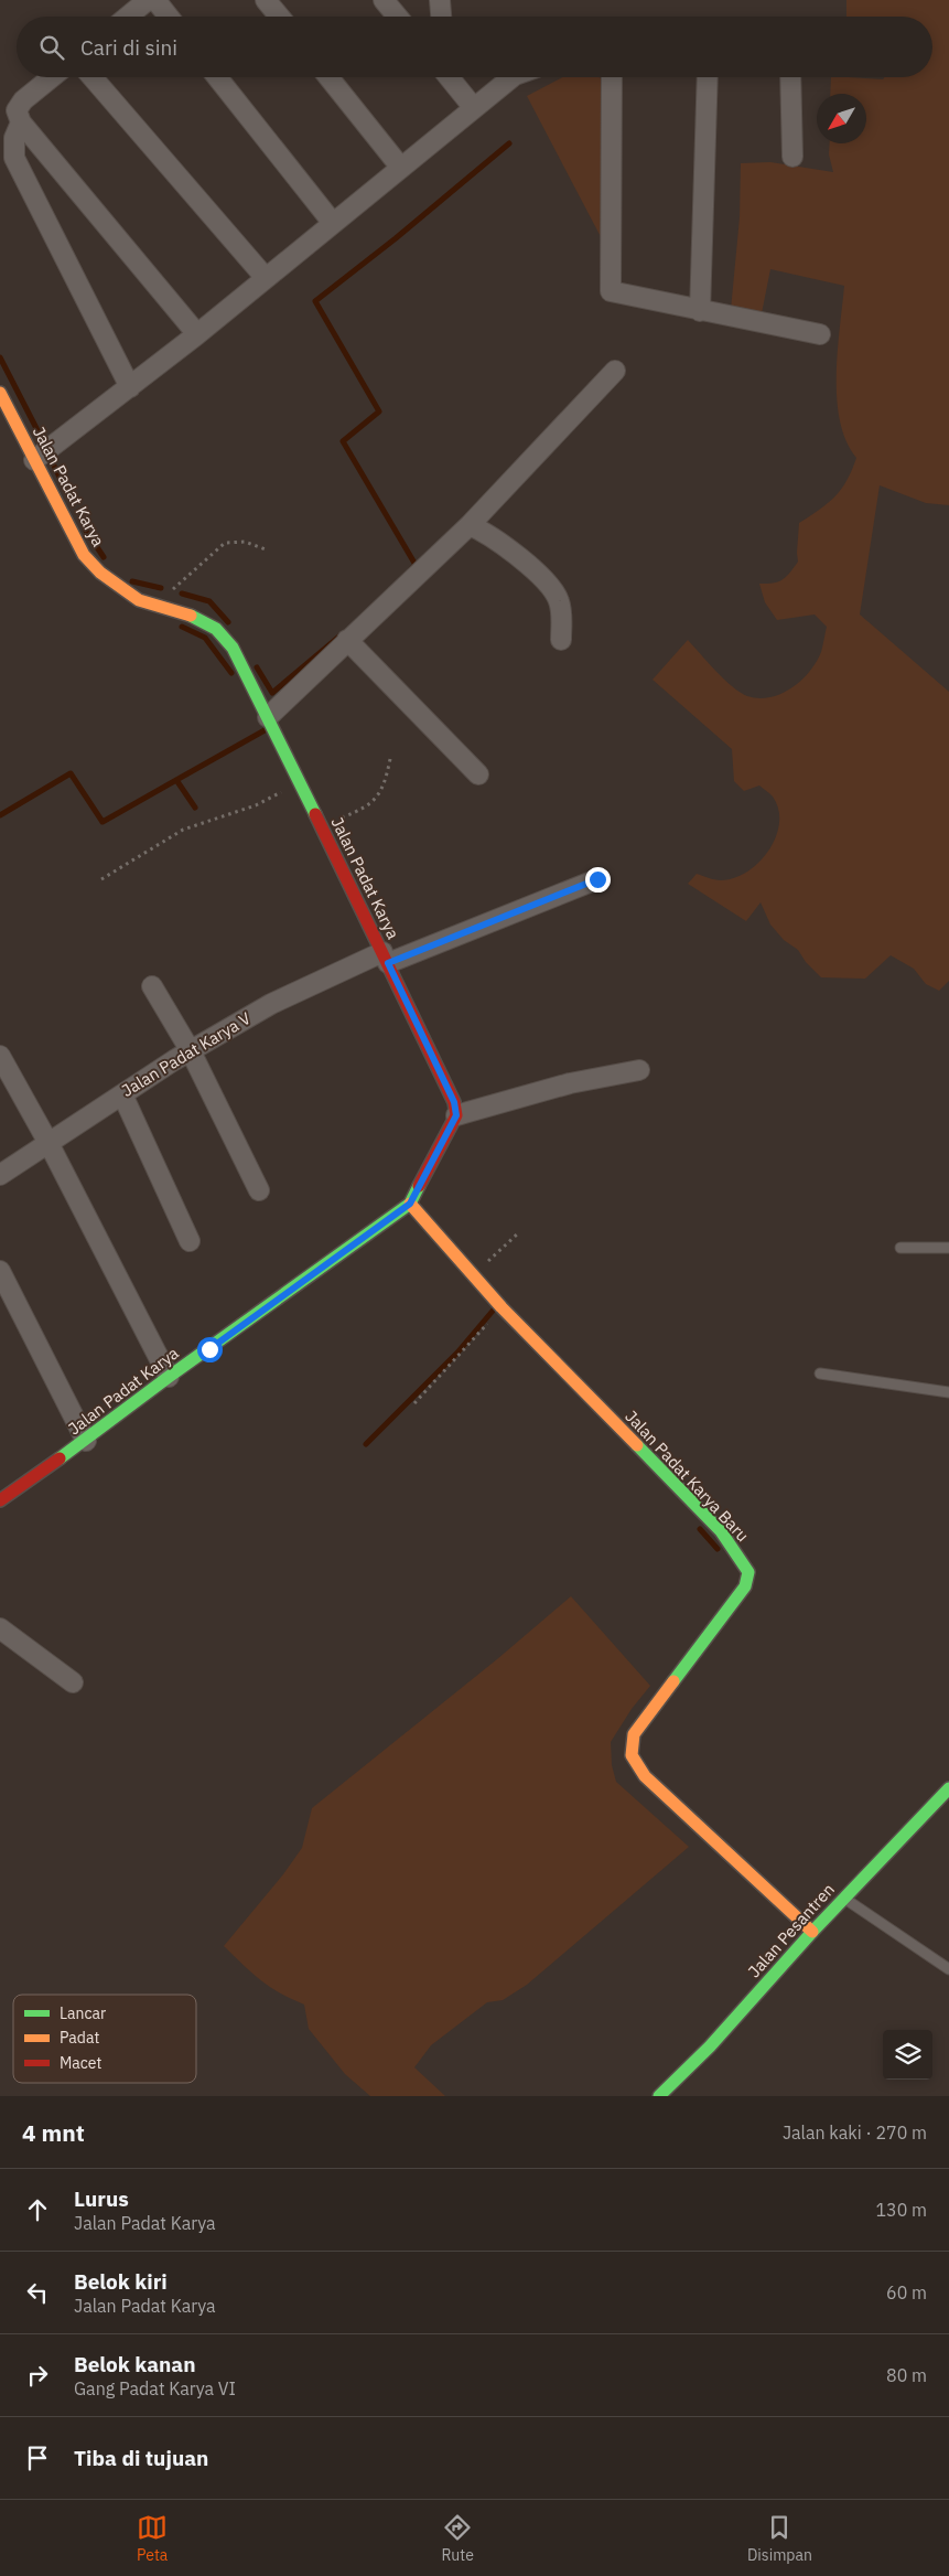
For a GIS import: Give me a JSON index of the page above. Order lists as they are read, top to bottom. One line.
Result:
{"streets":{"street":["Jalan Padat Karya","Jalan Padat Karya V","Jalan Padat Karya Baru","Jalan Pesantren"]},"crossings":[["Jalan Padat Karya","Jalan Padat Karya V"],["Jalan Padat Karya","Jalan Padat Karya Baru"],["Jalan Padat Karya Baru","Jalan Pesantren"]],"legend":["Lancar","Padat","Macet"],"north":"bottom left","page":{"search":"Cari di sini","heading":["4 mnt","Jalan kaki · 270 m"],"list":[["Lurus","Jalan Padat Karya","130 m"],["Belok kiri","Jalan Padat Karya","60 m"],["Belok kanan","Gang Padat Karya VI","80 m"],"Tiba di tujuan"],"nav":["Peta","Rute","Disimpan"]}}
